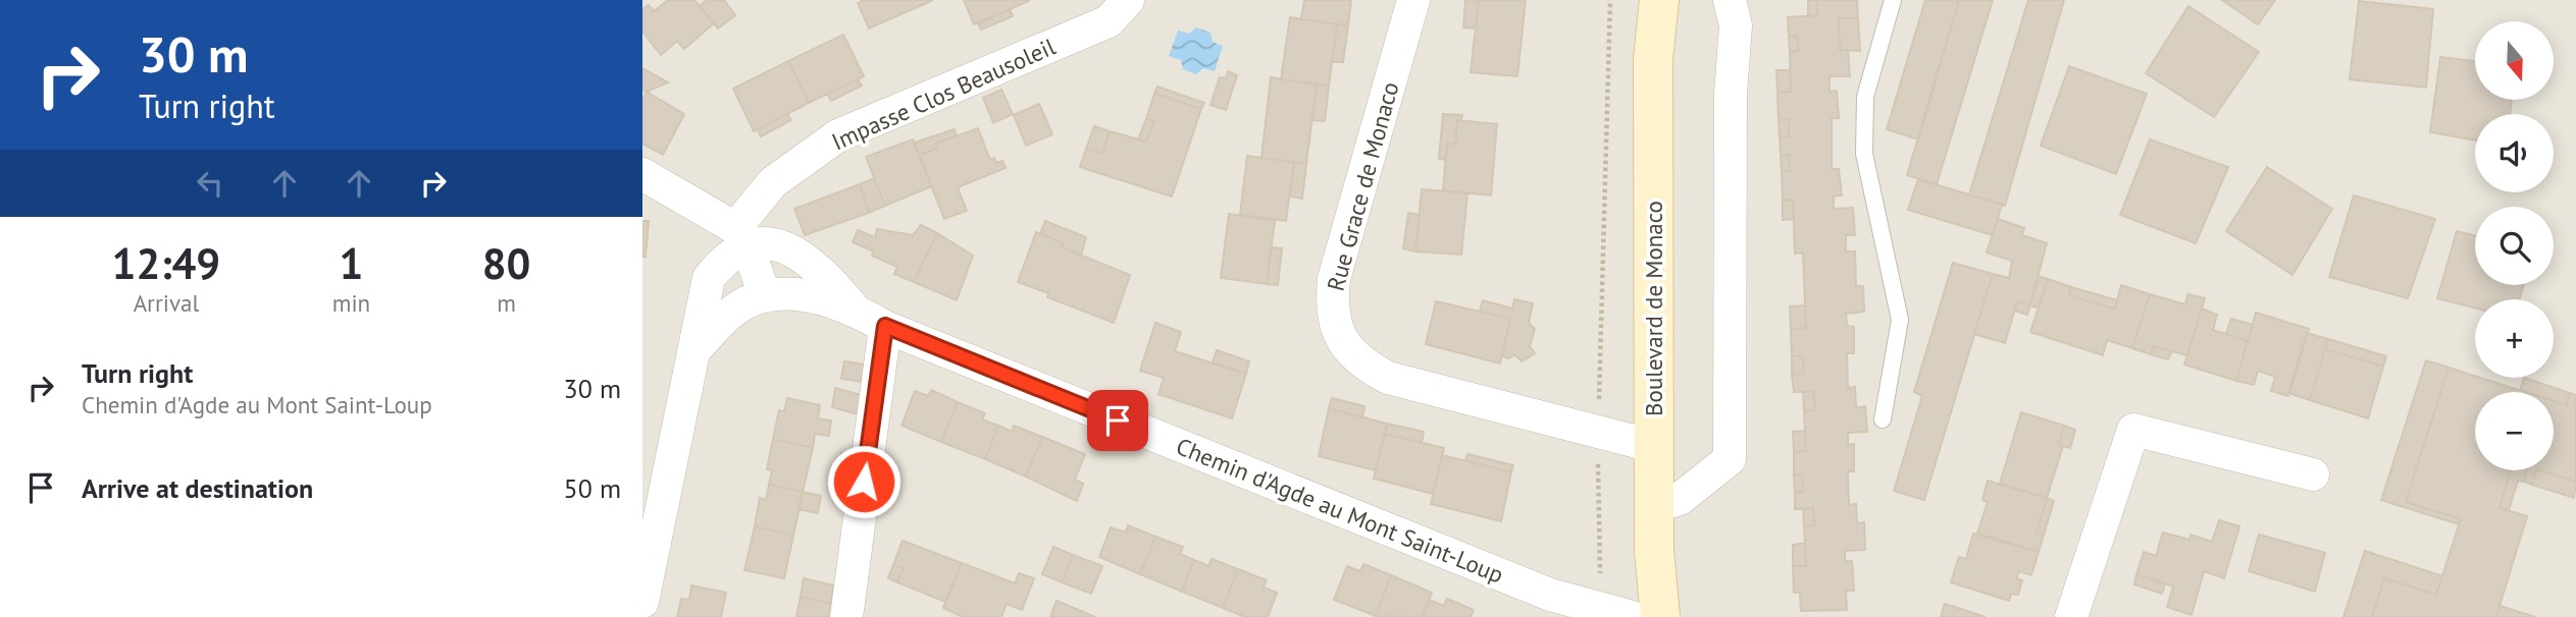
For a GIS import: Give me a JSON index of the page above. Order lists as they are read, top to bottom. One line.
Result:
{"streets":{"main road":["Boulevard de Monaco"],"street":["Impasse Clos Beausoleil","Rue Grace de Monaco","Chemin d'Agde au Mont Saint-Loup"]},"crossings":[["Impasse Clos Beausoleil","Chemin d'Agde au Mont Saint-Loup"],["Rue Grace de Monaco","Boulevard de Monaco"]],"north":"bottom","page":{"turn":["30 m","Turn right"],"map_buttons":["+","−"],"eta":["12:49","Arrival","1","min","80","m"],"list":[{"name":"Turn right","note":"Chemin d'Agde au Mont Saint-Loup","value":"30 m"},{"name":"Arrive at destination","value":"50 m"}]}}
